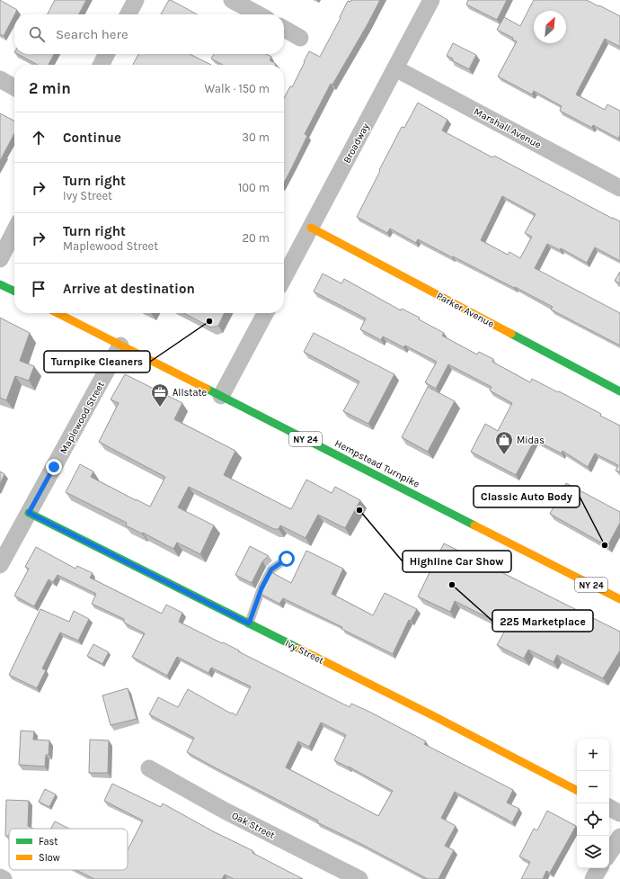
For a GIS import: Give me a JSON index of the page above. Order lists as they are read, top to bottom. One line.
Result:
{"streets":{"street":["Marshall Avenue","Broadway","Parker Avenue","Maplewood Street","NY 24","Hempstead Turnpike","Ivy Street","Oak Street"]},"crossings":[["Marshall Avenue","Broadway"],["Broadway","Parker Avenue"],["Maplewood Street","Hempstead Turnpike"],["Maplewood Street","Ivy Street"]],"places":{"other":["Turnpike Cleaners","Highline Car Show","Classic Auto Body","225 Marketplace"],"office":["Allstate"],"shop":["Midas"]},"legend":["Fast","Slow"],"north":"top right","page":{"search":"Search here","heading":["2 min","Walk · 150 m"],"list":[["Continue","30 m"],["Turn right","Ivy Street","100 m"],["Turn right","Maplewood Street","20 m"],"Arrive at destination"],"map_buttons":["+","−"]}}
